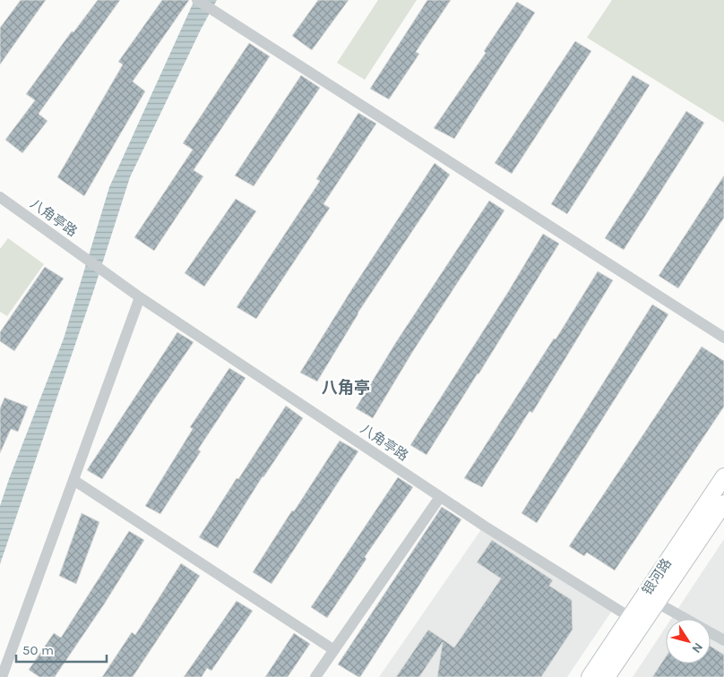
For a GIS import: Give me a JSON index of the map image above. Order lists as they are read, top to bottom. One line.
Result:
{"streets":{"main road":["银河路"],"street":["八角亭路"]},"crossings":[["八角亭路","银河路"]],"districts":["八角亭"],"scale_bar":"50 m","north":"bottom right"}
